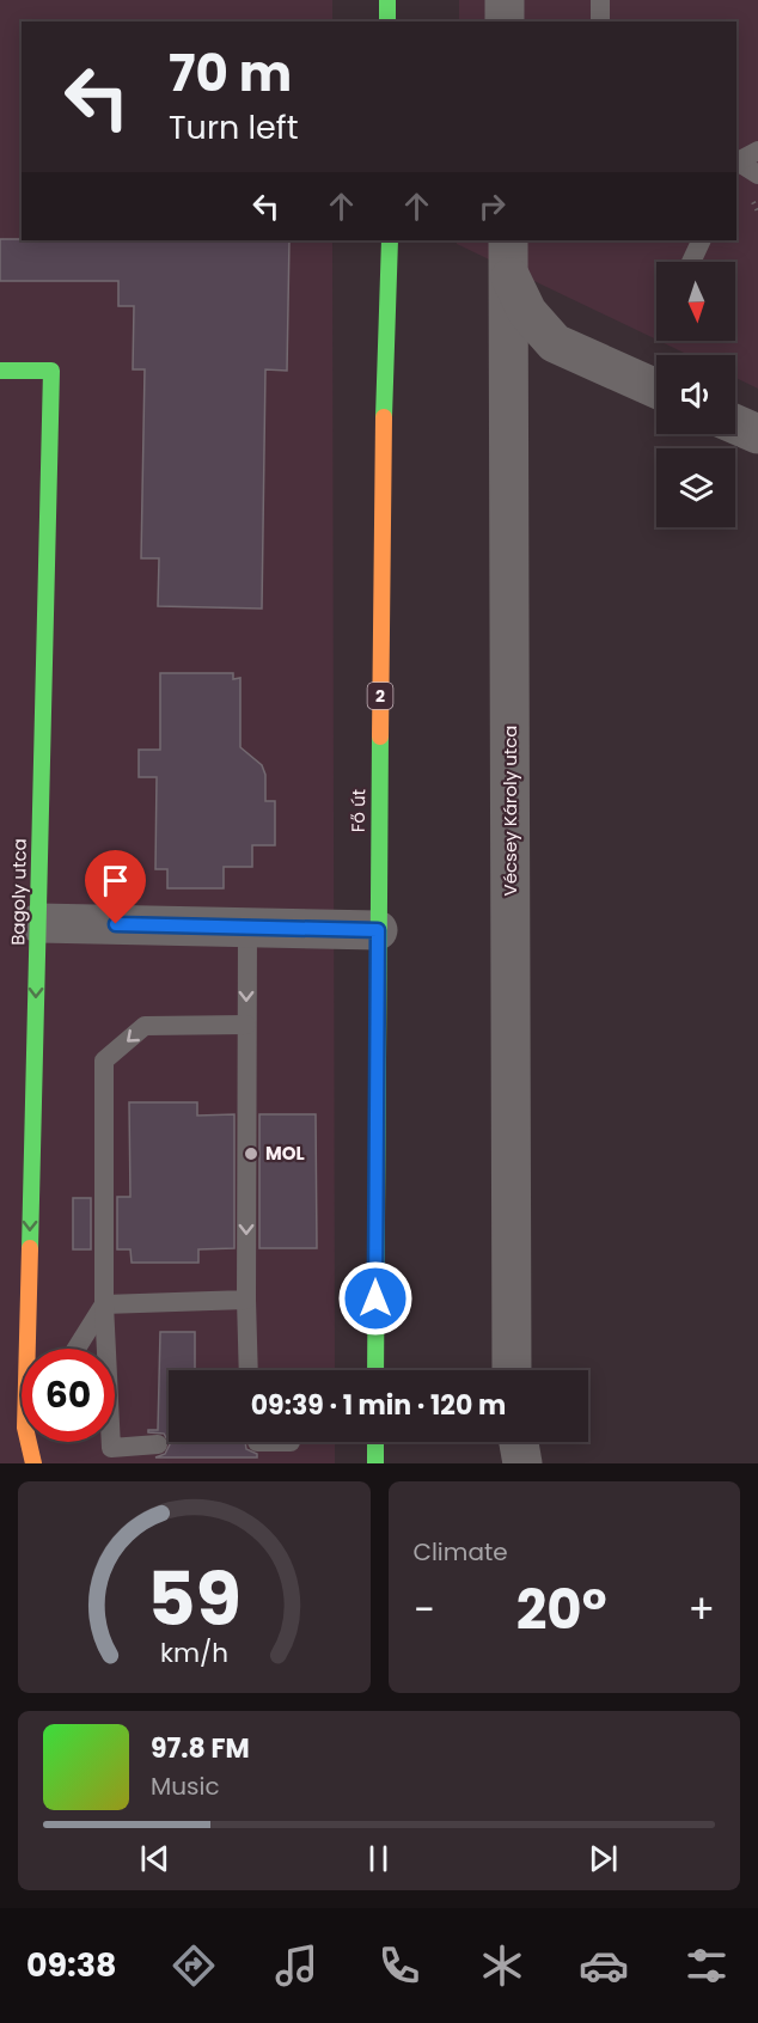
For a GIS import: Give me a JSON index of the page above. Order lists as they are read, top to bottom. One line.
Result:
{"streets":{"main road":["2","Fő út","Bagoly utca"],"street":["Vécsey Károly utca"]},"one_way":["Bagoly utca"],"places":["MOL"],"north":"bottom","page":{"turn":["70 m","Turn left"],"limit":"60","trip":"09:39 · 1 min · 120 m","tile":"Climate","heat":["−","20°","+"],"song":["97.8 FM","Music"],"tabs":"09:38","gauge":["59","km/h"]}}
